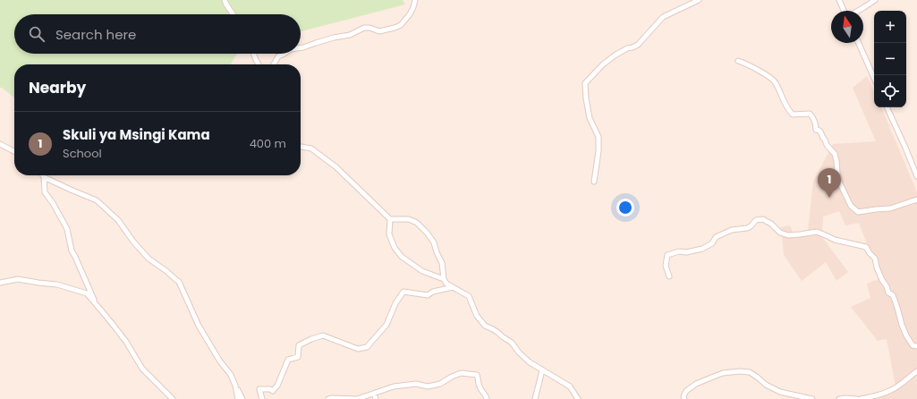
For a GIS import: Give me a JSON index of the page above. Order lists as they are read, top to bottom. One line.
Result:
{"north":"top","page":{"map_buttons":["+","−"],"search":"Search here","heading":"Nearby","list":[{"mark":"1","name":"Skuli ya Msingi Kama","note":"School","value":"400 m"}],"pins":"1"}}
